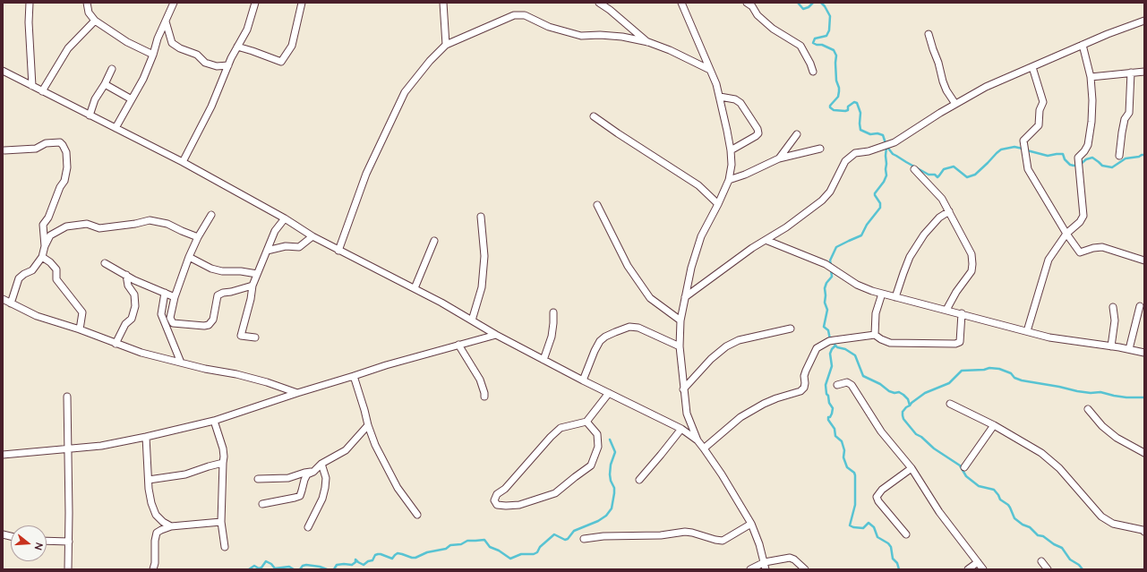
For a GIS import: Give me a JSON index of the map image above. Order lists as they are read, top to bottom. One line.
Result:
{"north":"right"}
